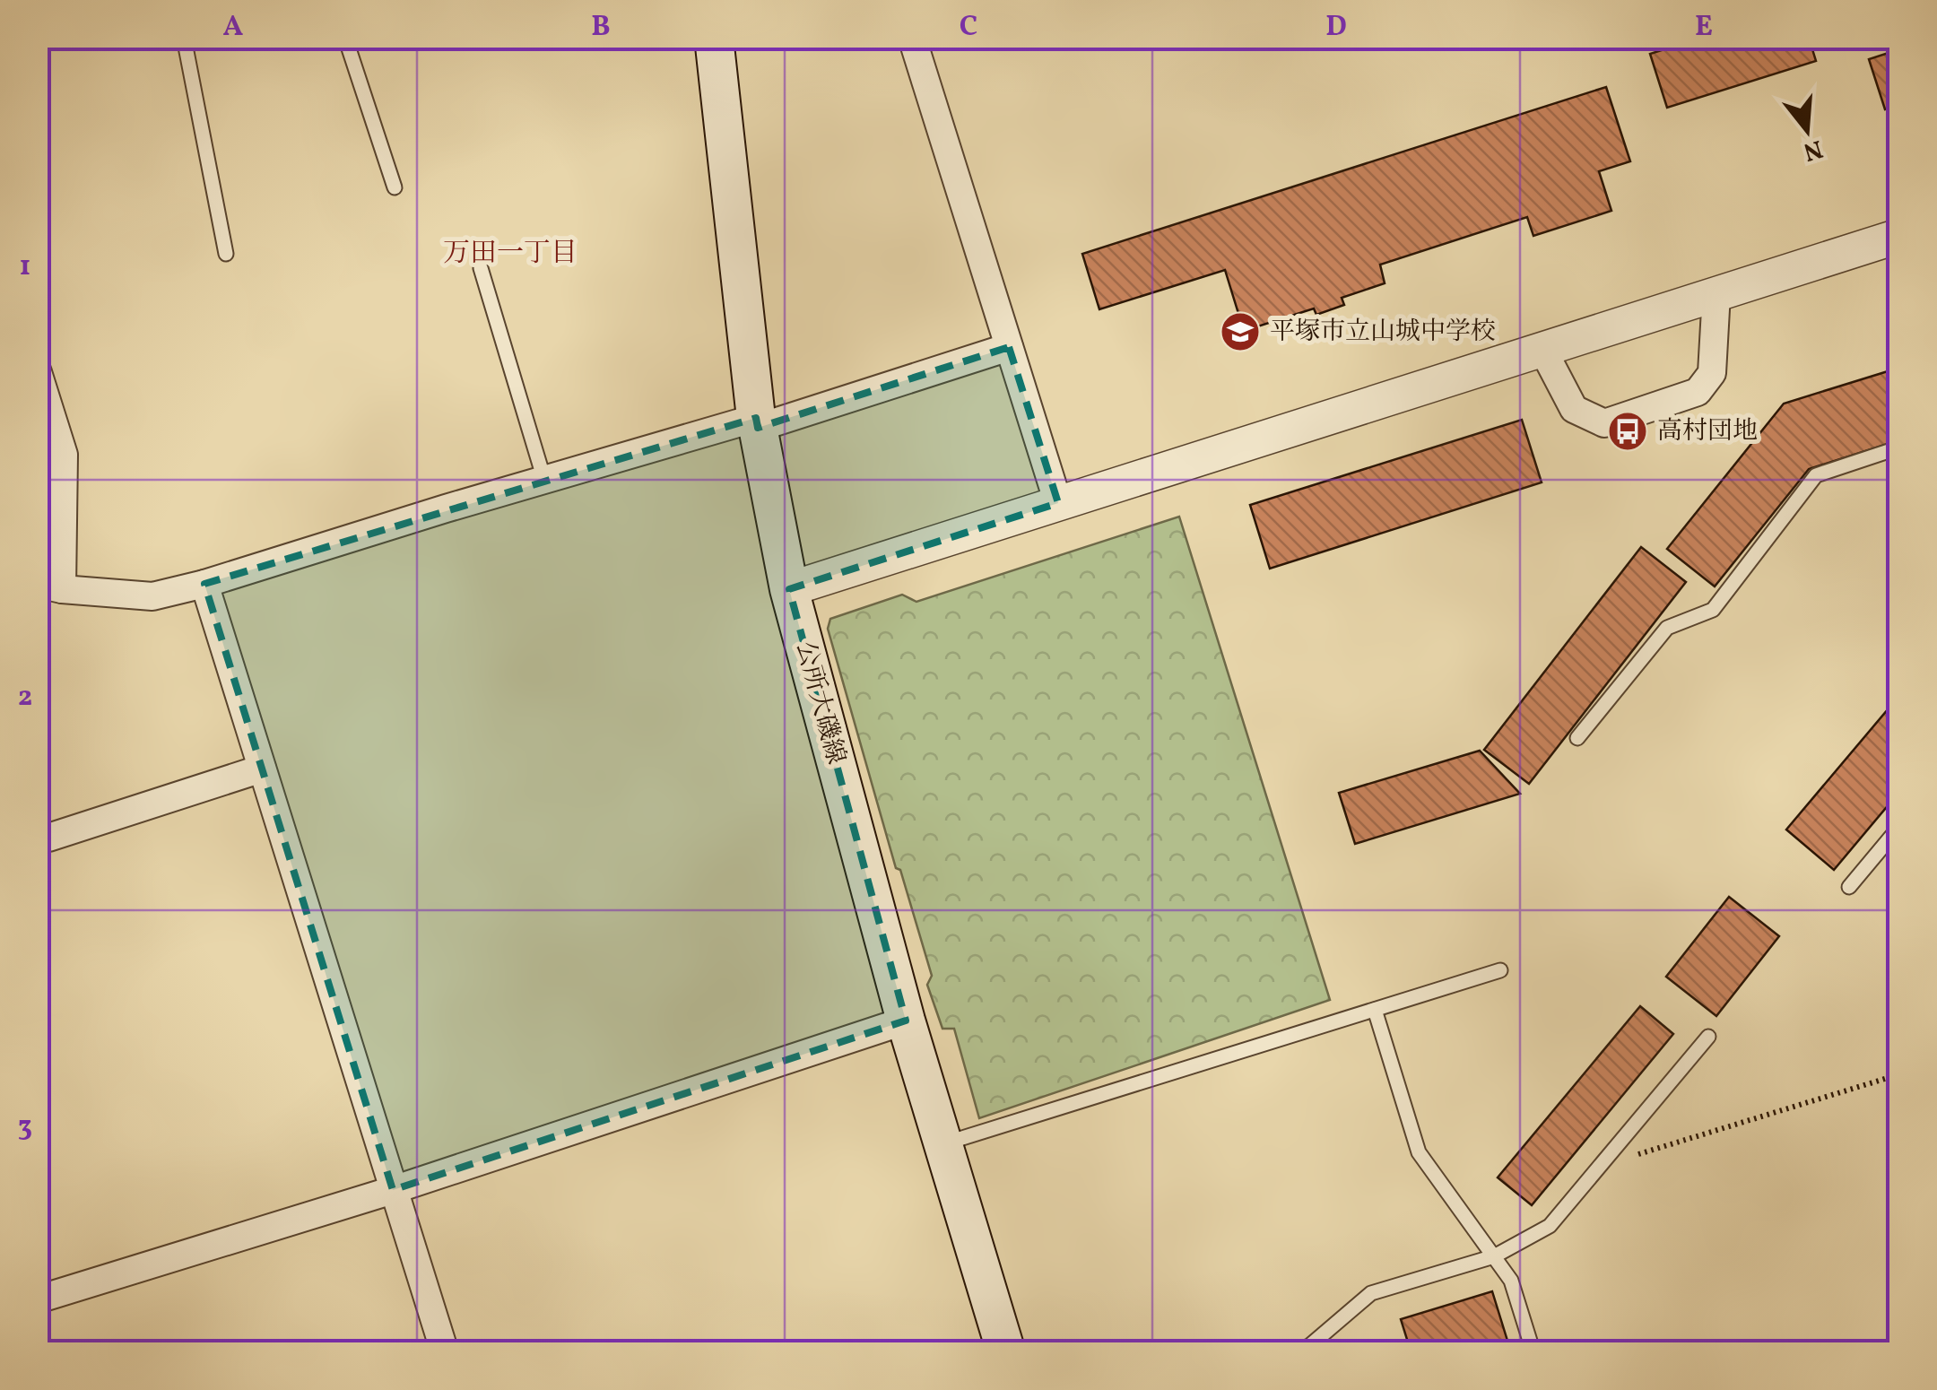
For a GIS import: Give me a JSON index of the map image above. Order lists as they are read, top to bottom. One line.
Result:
{"streets":{"main road":["公所大磯線"]},"districts":["万田一丁目"],"places":{"school or university":["平塚市立山城中学校"],"bus stop":["高村団地"]},"north":"bottom","grid":{"columns":["A","B","C","D","E"],"rows":["1","2","3"]}}
